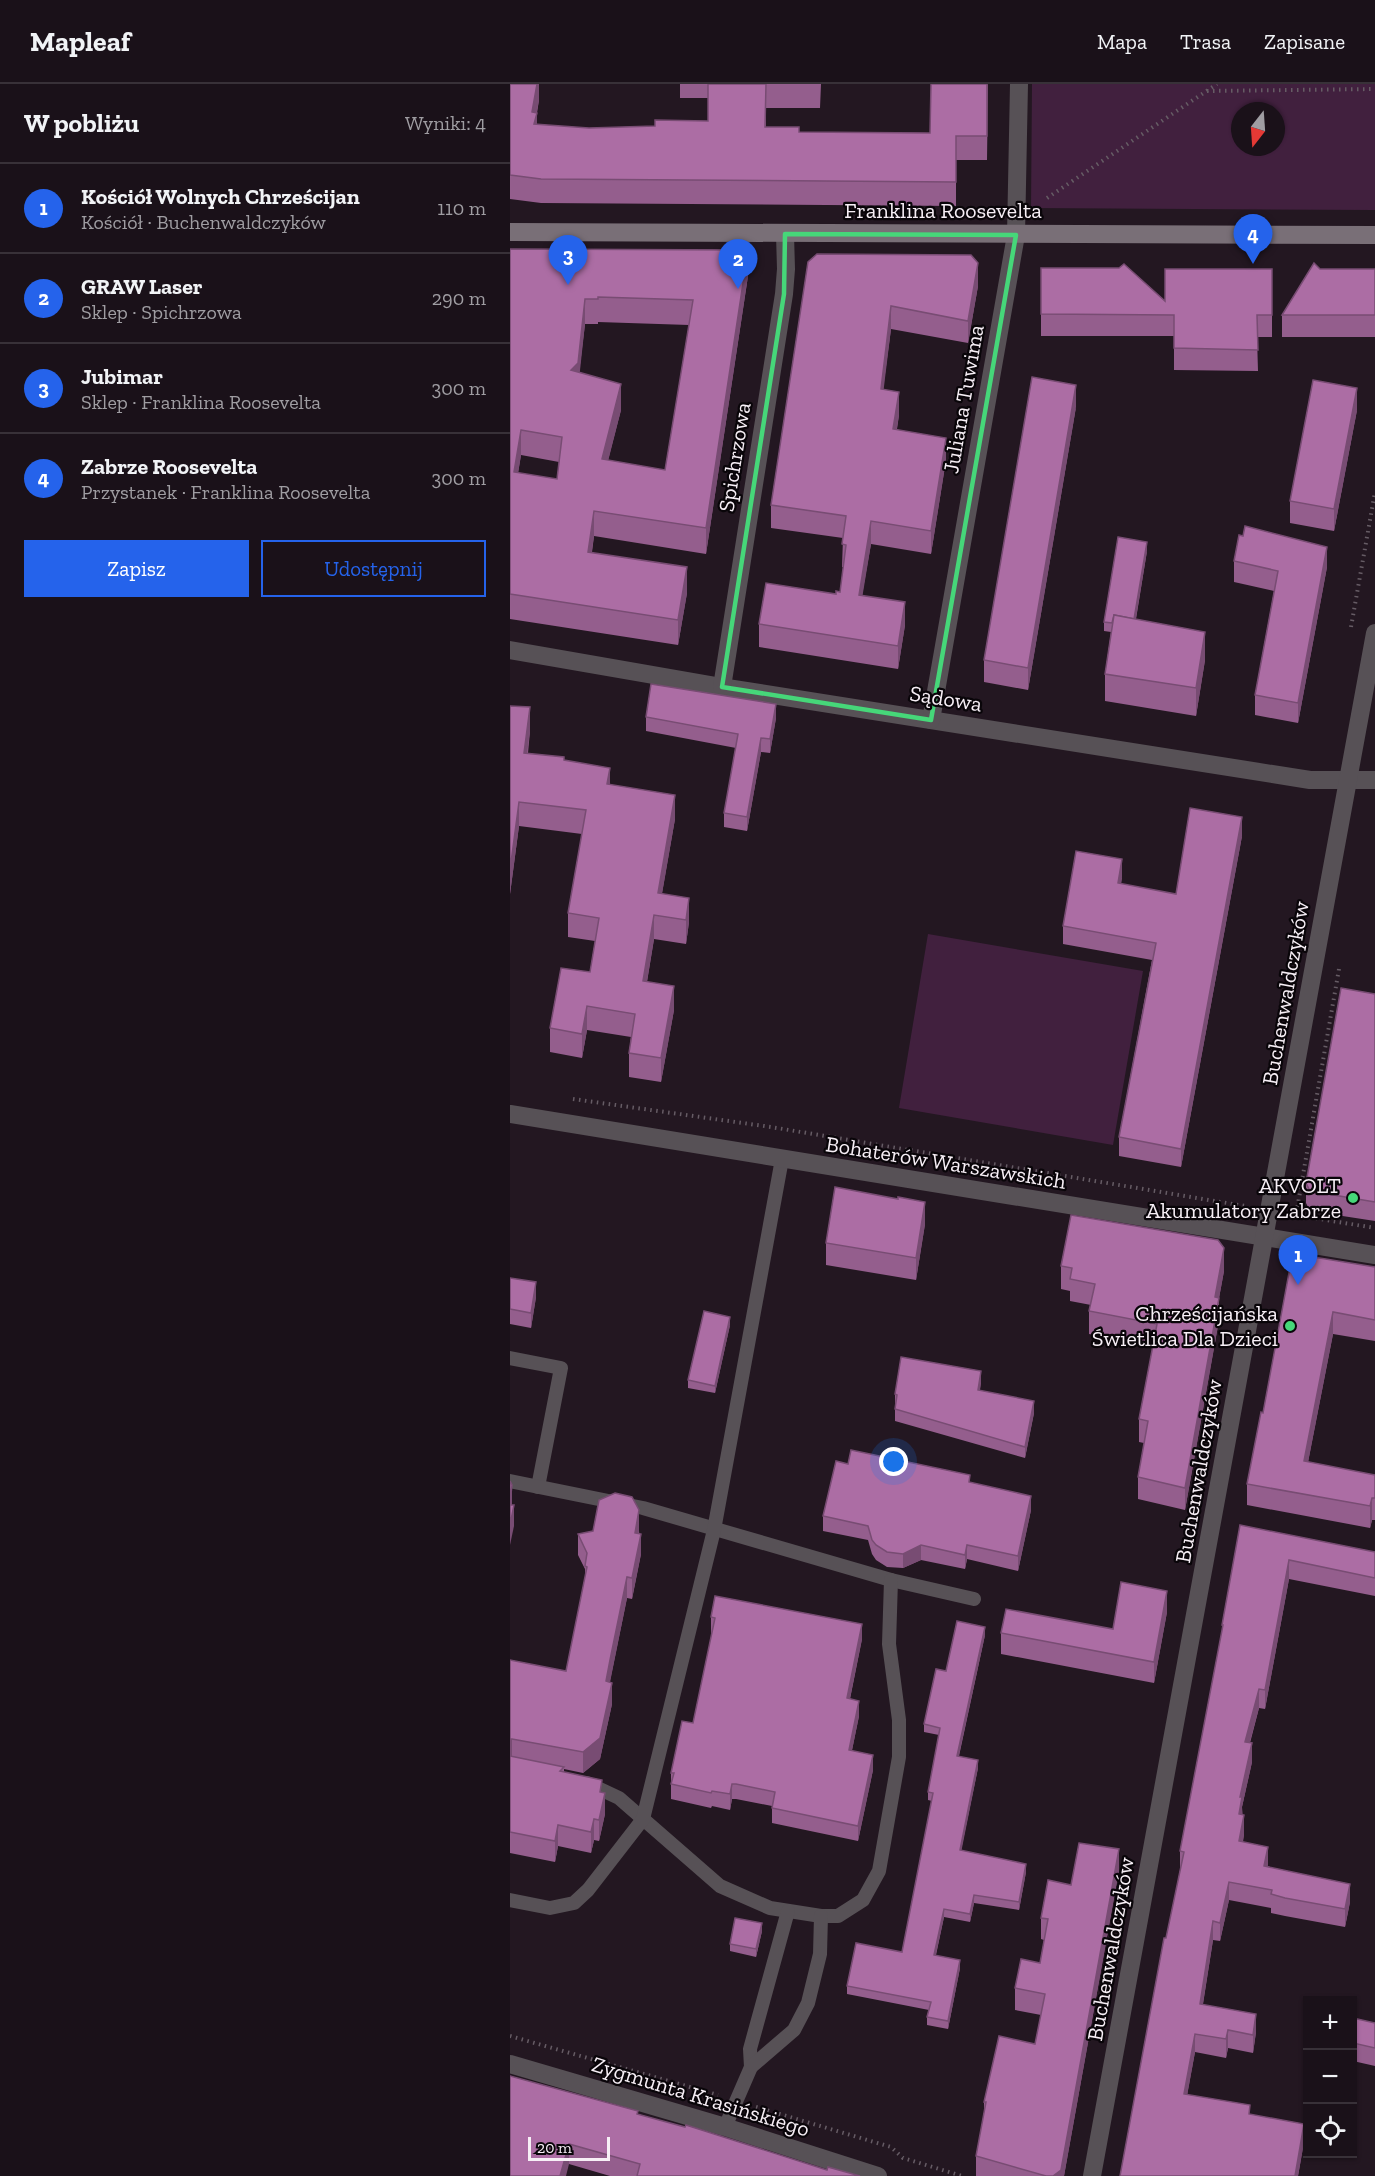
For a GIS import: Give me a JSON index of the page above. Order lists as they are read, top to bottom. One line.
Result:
{"streets":{"street":["Franklina Roosevelta","Juliana Tuwima","Spichrzowa","Sądowa","Buchenwaldczyków","Bohaterów Warszawskich","Zygmunta Krasińskiego"]},"crossings":[["Franklina Roosevelta","Juliana Tuwima"],["Franklina Roosevelta","Spichrzowa"],["Juliana Tuwima","Sądowa"],["Spichrzowa","Sądowa"],["Sądowa","Buchenwaldczyków"],["Buchenwaldczyków","Bohaterów Warszawskich"]],"places":["AKVOLT Akumulatory Zabrze","Chrześcijańska Świetlica Dla Dzieci"],"scale_bar":"20 m","north":"bottom","page":{"header":"Mapleaf","nav":["Mapa","Trasa","Zapisane"],"heading":["W pobliżu","Wyniki: 4"],"list":[{"mark":"1","name":"Kościół Wolnych Chrześcijan","note":"Kościół · Buchenwaldczyków","value":"110 m"},{"mark":"2","name":"GRAW Laser","note":"Sklep · Spichrzowa","value":"290 m"},{"mark":"3","name":"Jubimar","note":"Sklep · Franklina Roosevelta","value":"300 m"},{"mark":"4","name":"Zabrze Roosevelta","note":"Przystanek · Franklina Roosevelta","value":"300 m"}],"pins":["4","3","2","1"],"buttons":["Zapisz","Udostępnij"],"map_buttons":["+","−"],"scale":"20 m"}}
